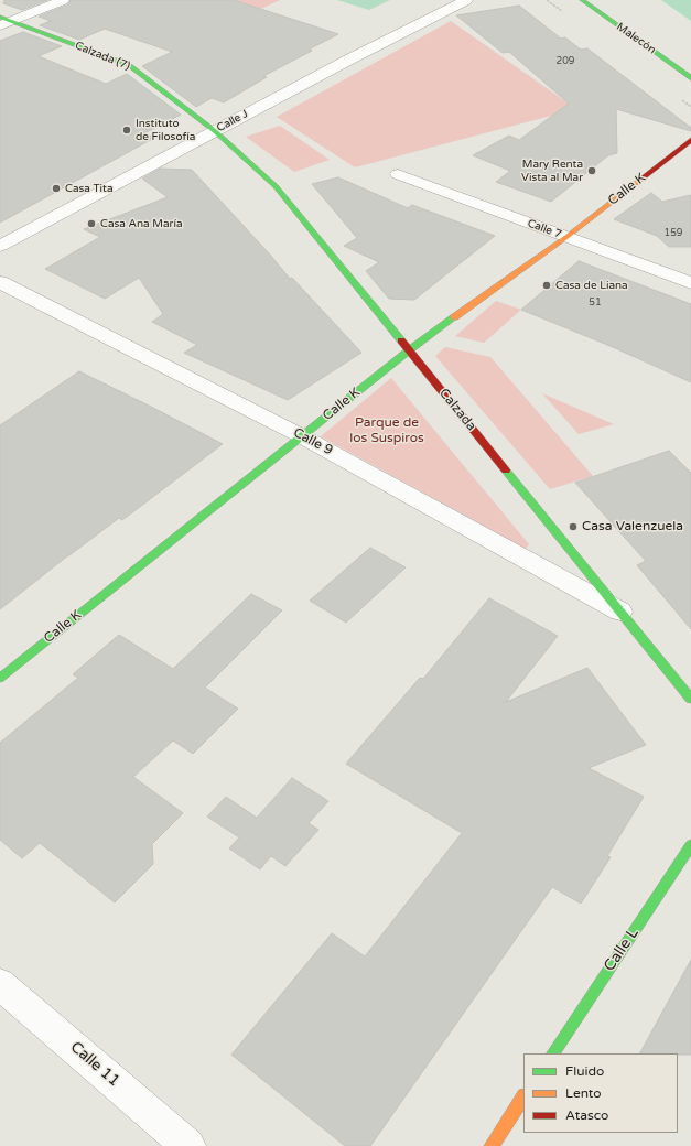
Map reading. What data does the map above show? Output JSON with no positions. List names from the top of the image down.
{
  "streets": {
    "main road": [
      "Malecón",
      "Calzada (7)",
      "Calle K",
      "Calzada",
      "Calle L"
    ],
    "street": [
      "Calle J",
      "Calle 7",
      "Calle 9",
      "Calle 11"
    ]
  },
  "crossings": [
    ["Calzada (7)", "Calle J"],
    ["Calzada (7)", "Calzada"],
    ["Calle J", "Calzada"],
    ["Calle K", "Calle 7"],
    ["Calle K", "Calzada"],
    ["Calle K", "Calle 9"],
    ["Calzada", "Calle 9"]
  ],
  "parks": ["Parque de los Suspiros"],
  "places": [
    "Instituto de Filosofía",
    "Mary Renta Vista al Mar",
    "Casa Tita",
    "Casa Ana María",
    "Casa de Liana",
    "Casa Valenzuela"
  ],
  "house_numbers": ["209", "159", "51"],
  "legend": ["Fluido", "Lento", "Atasco"]
}
